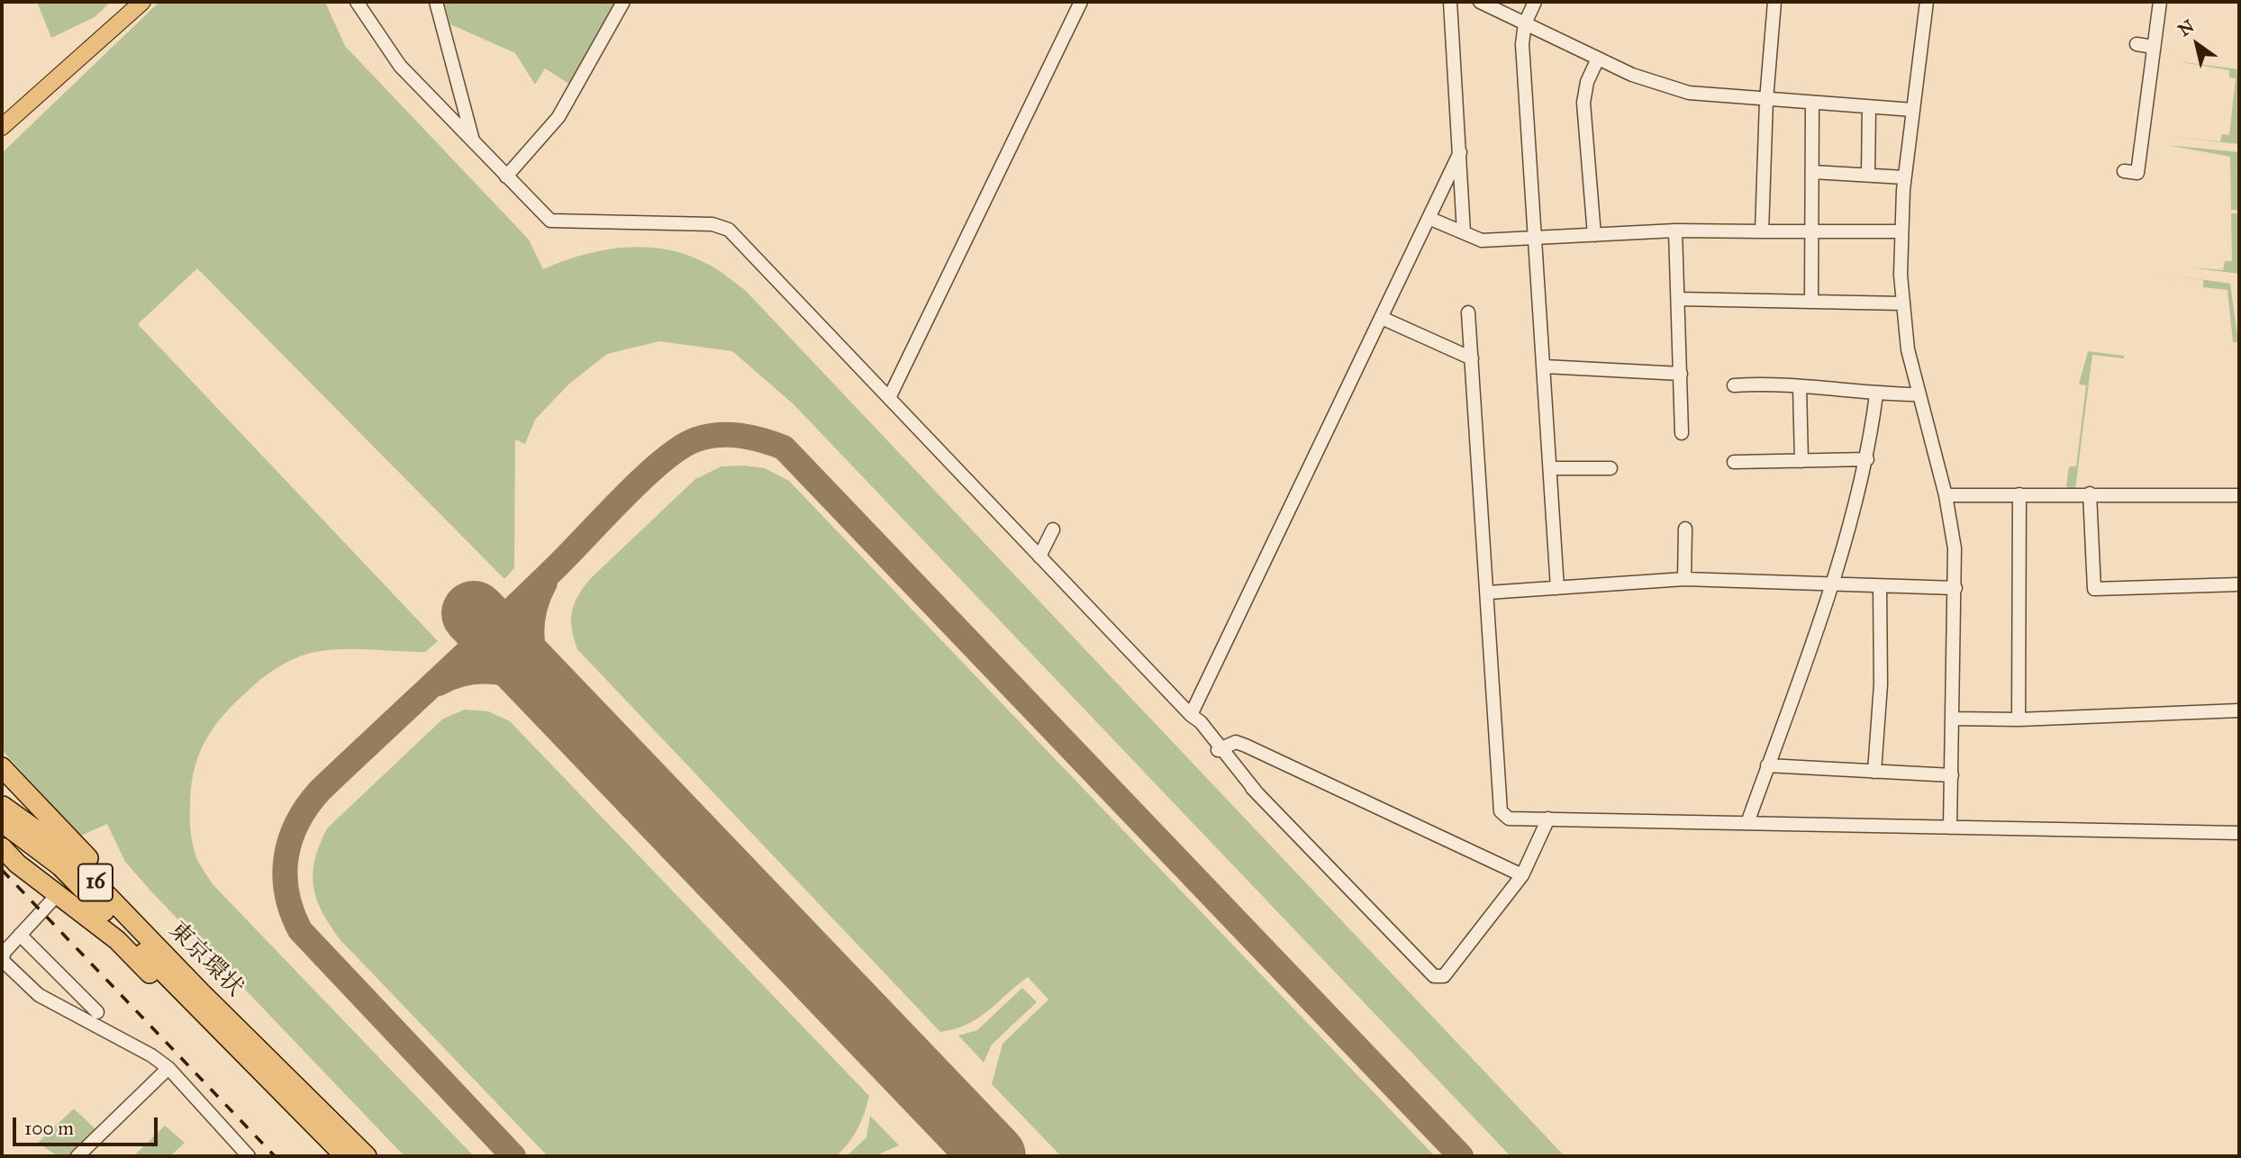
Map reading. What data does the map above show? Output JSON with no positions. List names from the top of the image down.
{
  "streets": {
    "highway": ["16", "東京環状"]
  },
  "scale_bar": "100 m",
  "north": "top left"
}
